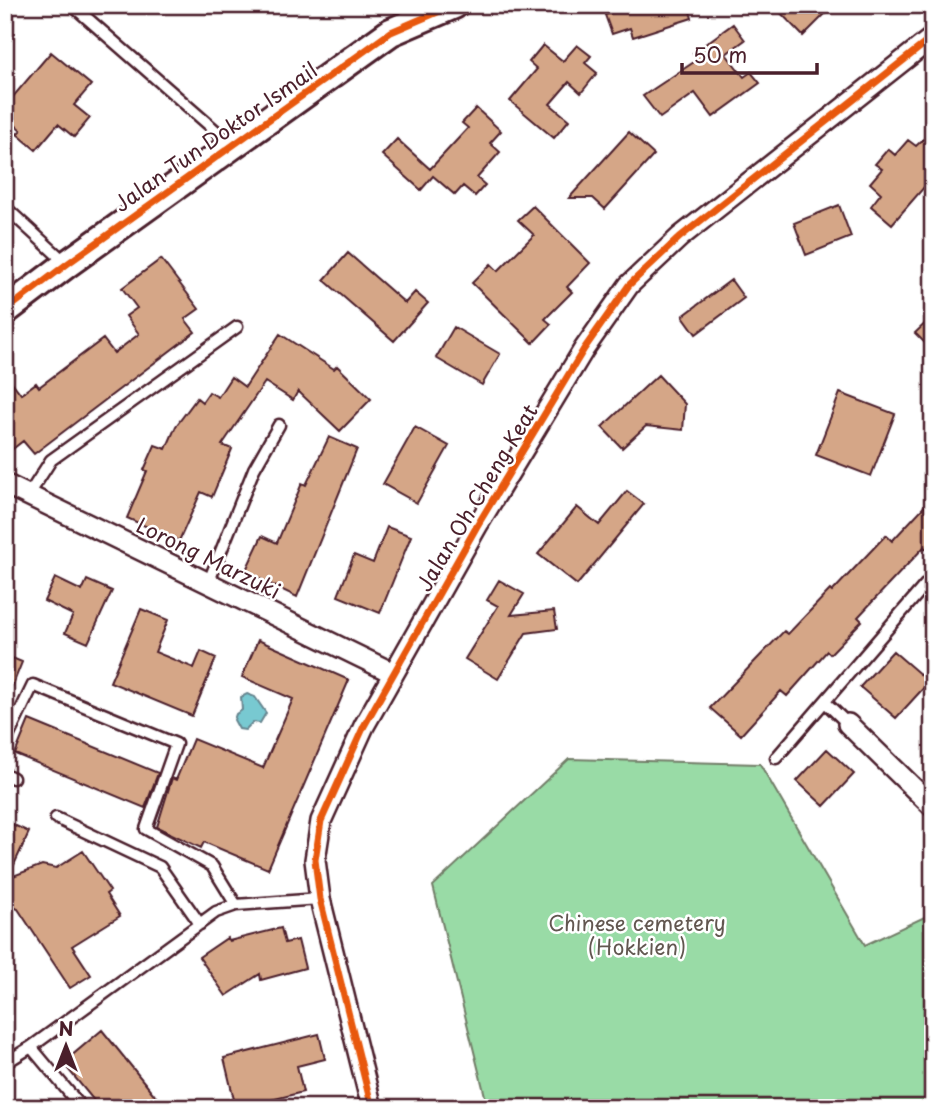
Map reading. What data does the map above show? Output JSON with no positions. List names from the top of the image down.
{
  "streets": {
    "street": ["Jalan Tun Doktor Ismail", "Jalan Oh Cheng Keat", "Lorong Marzuki"]
  },
  "crossings": [
    ["Jalan Oh Cheng Keat", "Lorong Marzuki"]
  ],
  "parks": ["Chinese cemetery (Hokkien)"],
  "scale_bar": "50 m",
  "north": "top"
}
